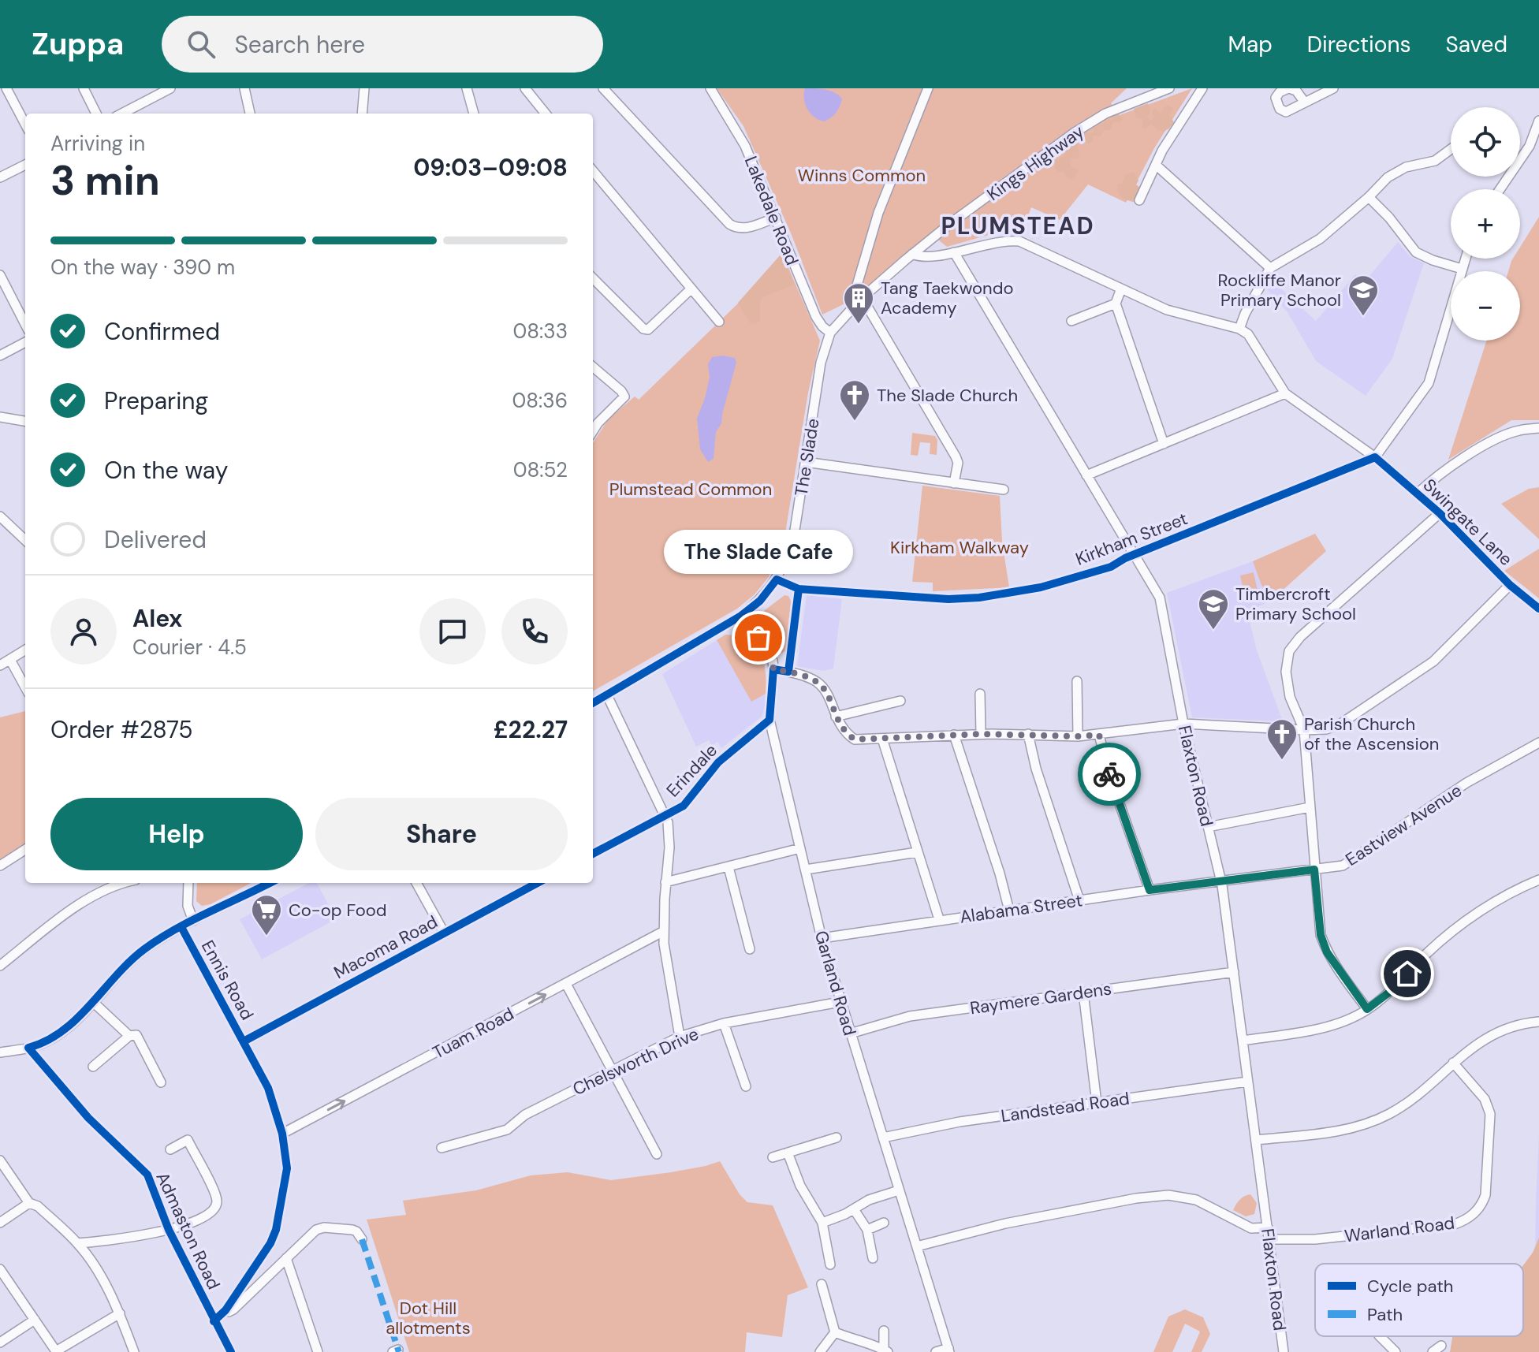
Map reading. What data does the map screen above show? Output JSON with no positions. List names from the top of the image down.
{
  "streets": {
    "street": [
      "Kings Highway",
      "Lakedale Road",
      "The Slade",
      "Swingate Lane",
      "Kirkham Street",
      "Erindale",
      "Flaxton Road",
      "Eastview Avenue",
      "Alabama Street",
      "Macoma Road",
      "Ennis Road",
      "Garland Road",
      "Raymere Gardens",
      "Tuam Road",
      "Chelsworth Drive",
      "Landstead Road",
      "Warland Road",
      "Admaston Road"
    ]
  },
  "crossings": [
    ["Kings Highway", "Lakedale Road"],
    ["Kings Highway", "The Slade"],
    ["Lakedale Road", "The Slade"],
    ["The Slade", "Kirkham Street"],
    ["The Slade", "Garland Road"],
    ["Swingate Lane", "Kirkham Street"],
    ["Kirkham Street", "Flaxton Road"],
    ["Erindale", "Garland Road"],
    ["Erindale", "Tuam Road"],
    ["Erindale", "Chelsworth Drive"],
    ["Flaxton Road", "Eastview Avenue"],
    ["Flaxton Road", "Alabama Street"],
    ["Flaxton Road", "Raymere Gardens"],
    ["Flaxton Road", "Landstead Road"],
    ["Flaxton Road", "Warland Road"],
    ["Eastview Avenue", "Alabama Street"],
    ["Alabama Street", "Garland Road"],
    ["Macoma Road", "Ennis Road"],
    ["Ennis Road", "Tuam Road"],
    ["Ennis Road", "Admaston Road"],
    ["Garland Road", "Raymere Gardens"],
    ["Garland Road", "Chelsworth Drive"],
    ["Garland Road", "Landstead Road"]
  ],
  "one_way": ["Tuam Road"],
  "districts": ["PLUMSTEAD"],
  "parks": [
    "Winns Common",
    "Plumstead Common",
    "Kirkham Walkway",
    "Dot Hill allotments"
  ],
  "places": {
    "school or university": ["Rockliffe Manor Primary School", "Timbercroft Primary School"],
    "building": ["Tang Taekwondo Academy"],
    "church": ["The Slade Church", "Parish Church of the Ascension"],
    "other": ["The Slade Cafe"],
    "supermarket": ["Co-op Food"]
  },
  "legend": ["Cycle path", "Path"],
  "page": {
    "header": "Zuppa",
    "search": "Search here",
    "nav": ["Map", "Directions", "Saved"],
    "map_buttons": ["+", "−"],
    "heading": ["3 min", "Arriving in", "09:03–09:08"],
    "panel": [
      "Alex",
      "Courier · 4.5",
      "Order #2875",
      "£22.27"
    ],
    "bar": "On the way · 390 m",
    "list": [
      ["Confirmed", "08:33"],
      ["Preparing", "08:36"],
      ["On the way", "08:52"],
      "Delivered"
    ],
    "bubble": "The Slade Cafe",
    "buttons": ["Help", "Share"]
  }
}
